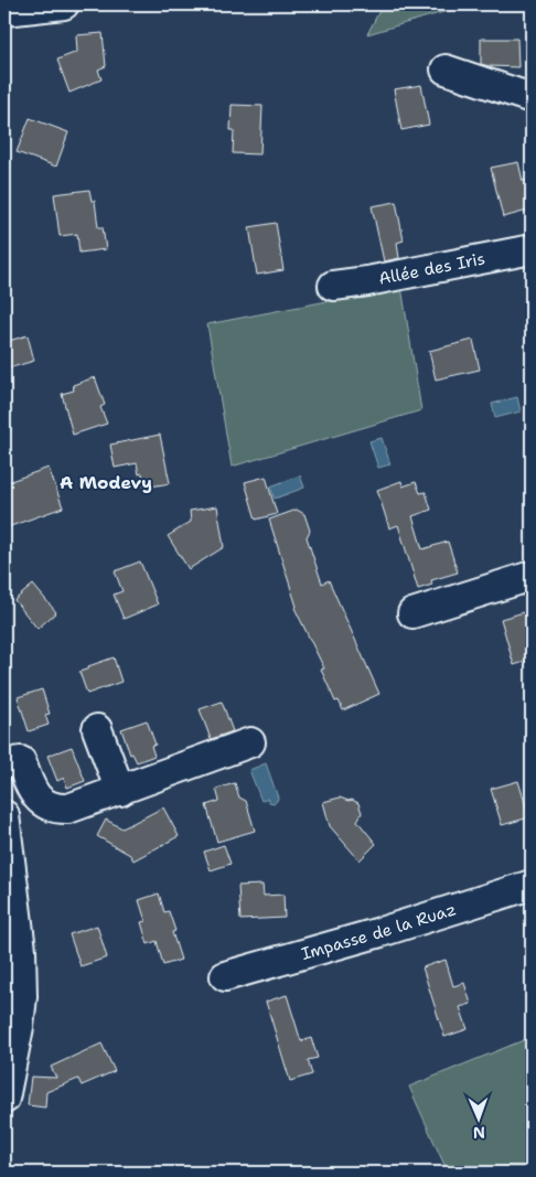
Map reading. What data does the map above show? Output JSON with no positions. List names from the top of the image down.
{
  "streets": {
    "street": ["Allée des Iris", "Impasse de la Ruaz"]
  },
  "districts": ["A Modevy"],
  "north": "bottom"
}
